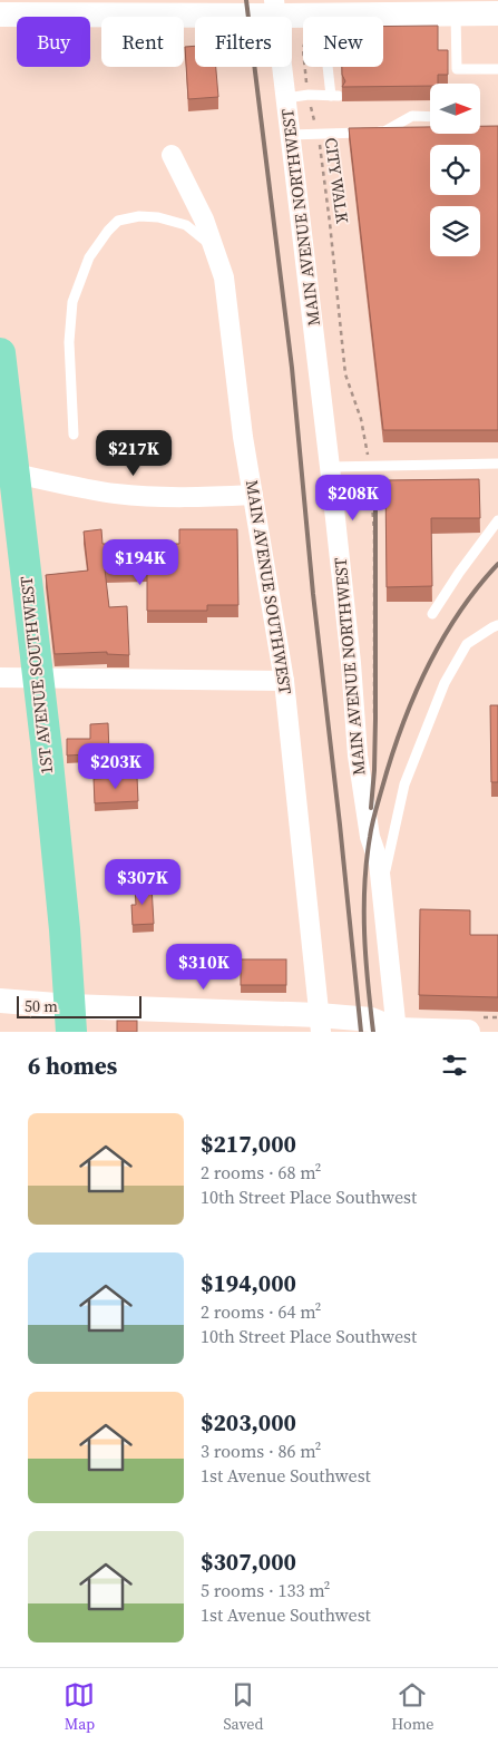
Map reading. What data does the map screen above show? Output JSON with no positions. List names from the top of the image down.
{
  "streets": {
    "main road": ["1ST AVENUE SOUTHWEST"],
    "street": ["MAIN AVENUE NORTHWEST", "MAIN AVENUE SOUTHWEST"],
    "path": ["CITY WALK"]
  },
  "scale_bar": "50 m",
  "north": "right",
  "page": {
    "chip": [
      "Buy",
      "Rent",
      "Filters",
      "New"
    ],
    "price": [
      "$217K",
      "$208K",
      "$194K",
      "$203K",
      "$307K",
      "$310K"
    ],
    "scale": "50 m",
    "heading": "6 homes",
    "list": [
      {
        "name": "$217,000",
        "note": "2 rooms · 68 m² · 10th Street Place Southwest"
      },
      {
        "name": "$194,000",
        "note": "2 rooms · 64 m² · 10th Street Place Southwest"
      },
      {
        "name": "$203,000",
        "note": "3 rooms · 86 m² · 1st Avenue Southwest"
      },
      {
        "name": "$307,000",
        "note": "5 rooms · 133 m² · 1st Avenue Southwest"
      }
    ],
    "tabs": ["Map", "Saved", "Home"]
  }
}
